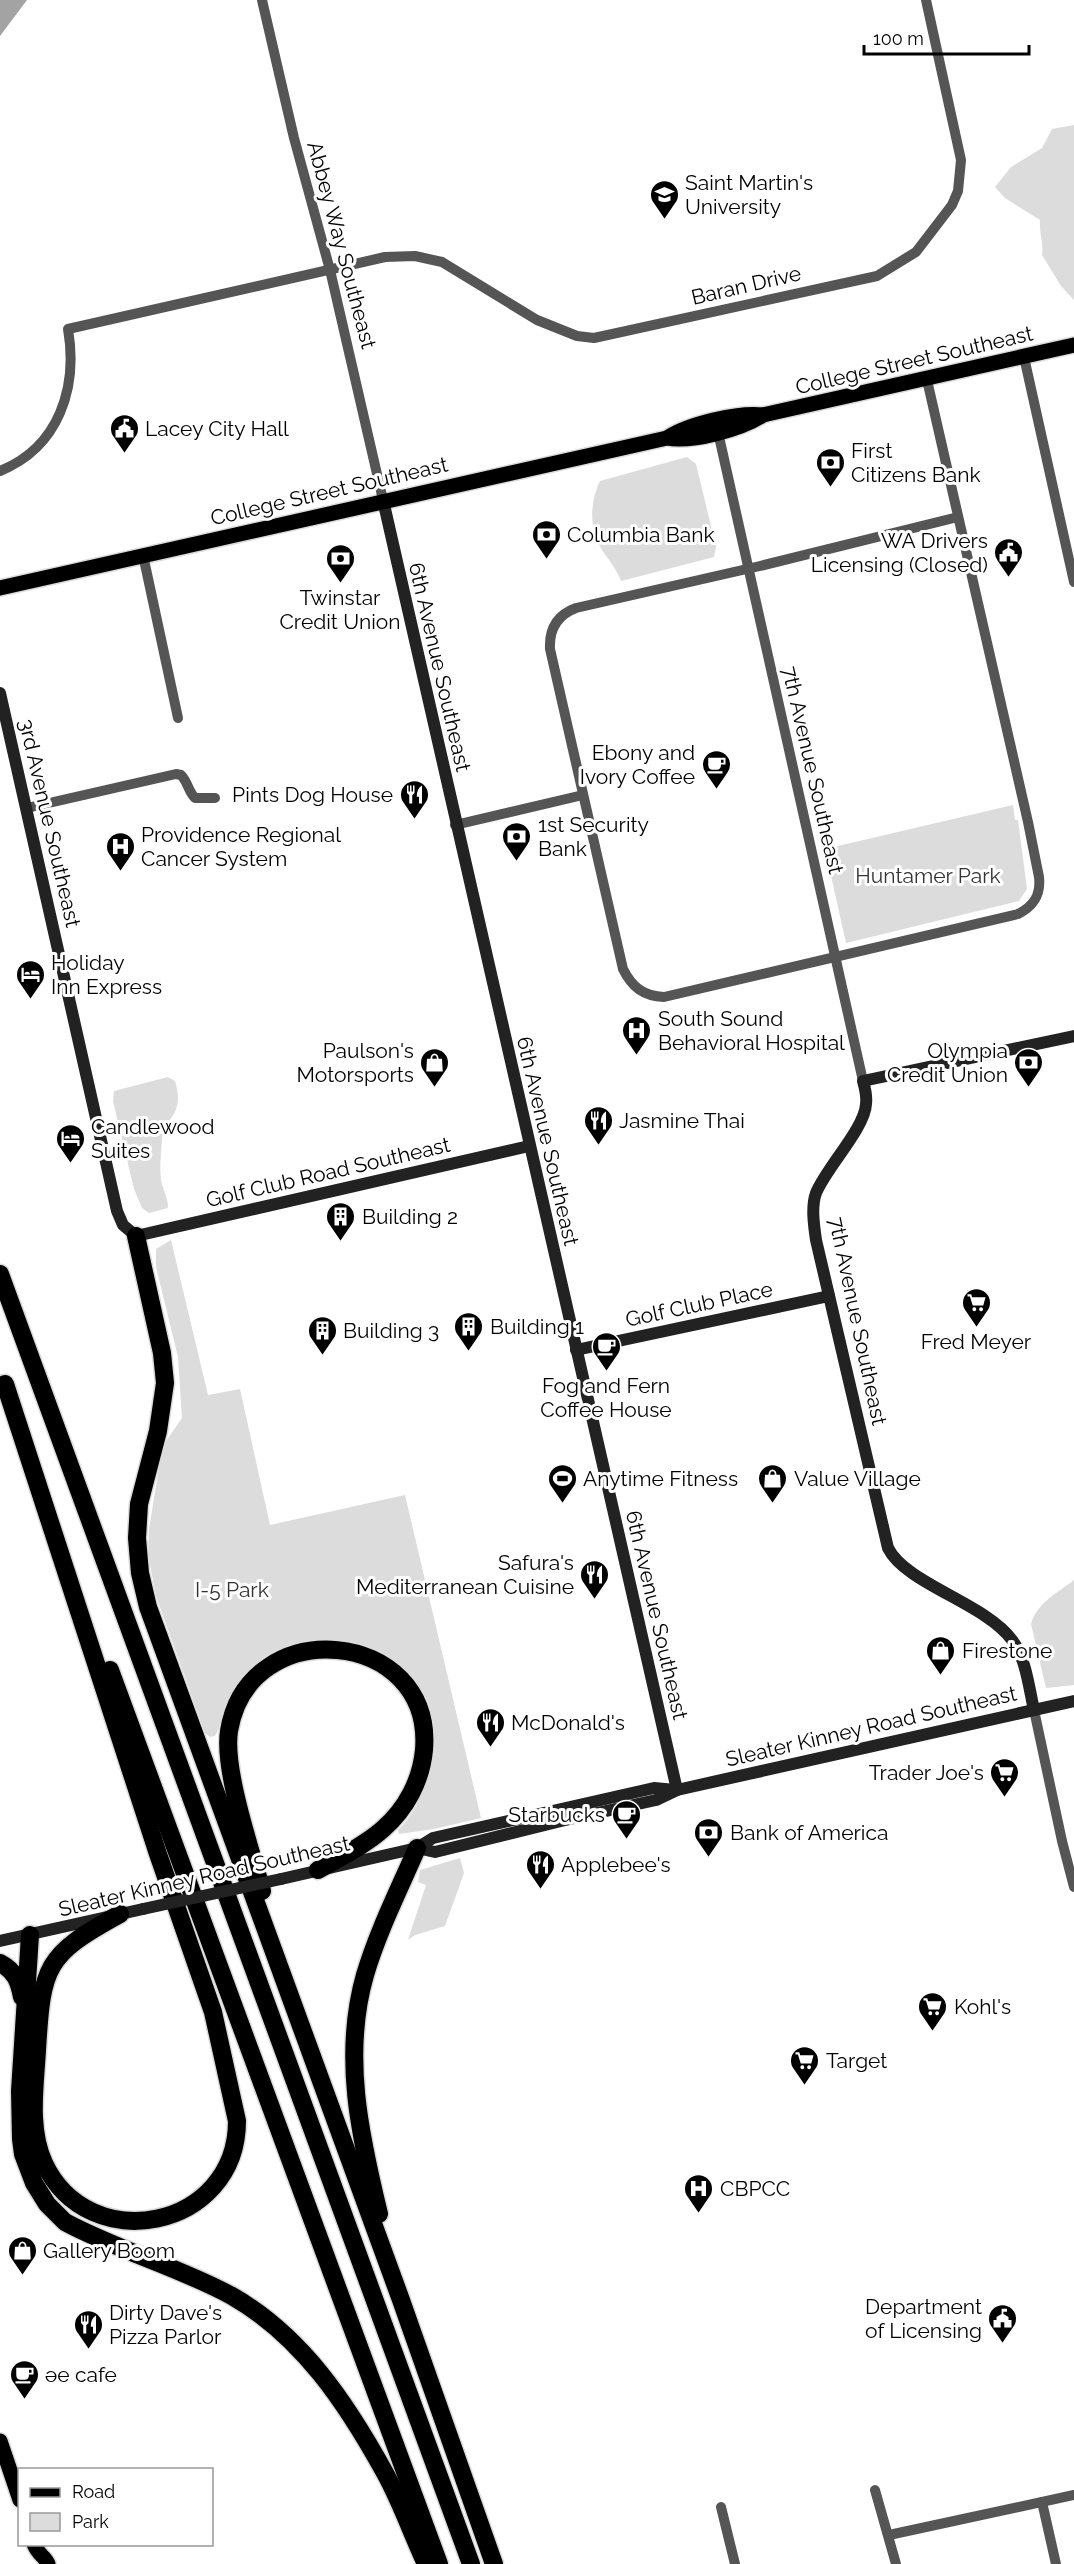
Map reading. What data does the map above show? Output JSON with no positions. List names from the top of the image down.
{
  "streets": {
    "main road": ["College Street Southeast"],
    "street": [
      "Abbey Way Southeast",
      "Baran Drive",
      "6th Avenue Southeast",
      "7th Avenue Southeast",
      "3rd Avenue Southeast",
      "Golf Club Road Southeast",
      "Golf Club Place",
      "Sleater Kinney Road Southeast"
    ]
  },
  "crossings": [
    ["Abbey Way Southeast", "Baran Drive"],
    ["Abbey Way Southeast", "College Street Southeast"],
    ["Abbey Way Southeast", "6th Avenue Southeast"],
    ["College Street Southeast", "6th Avenue Southeast"],
    ["College Street Southeast", "7th Avenue Southeast"],
    ["6th Avenue Southeast", "Golf Club Road Southeast"],
    ["6th Avenue Southeast", "Golf Club Place"],
    ["6th Avenue Southeast", "Sleater Kinney Road Southeast"],
    ["7th Avenue Southeast", "Golf Club Place"],
    ["7th Avenue Southeast", "Sleater Kinney Road Southeast"],
    ["3rd Avenue Southeast", "Golf Club Road Southeast"]
  ],
  "parks": ["Huntamer Park", "I-5 Park"],
  "places": {
    "school or university": ["Saint Martin's University"],
    "public building": ["Lacey City Hall", "WA Drivers Licensing (Closed)", "Department of Licensing"],
    "bank": [
      "First Citizens Bank",
      "Columbia Bank",
      "Twinstar Credit Union",
      "1st Security Bank",
      "Olympia Credit Union",
      "Bank of America"
    ],
    "cafe": [
      "Ebony and Ivory Coffee",
      "Fog and Fern Coffee House",
      "Starbucks",
      "əe cafe"
    ],
    "restaurant": [
      "Pints Dog House",
      "Jasmine Thai",
      "Safura's Mediterranean Cuisine",
      "McDonald's",
      "Applebee's",
      "Dirty Dave's Pizza Parlor"
    ],
    "hospital": ["Providence Regional Cancer System", "South Sound Behavioral Hospital", "CBPCC"],
    "hotel": ["Holiday Inn Express", "Candlewood Suites"],
    "shop": [
      "Paulson's Motorsports",
      "Value Village",
      "Firestone",
      "Gallery Boom"
    ],
    "building": ["Building 2", "Building 1", "Building 3"],
    "supermarket": [
      "Fred Meyer",
      "Trader Joe's",
      "Kohl's",
      "Target"
    ],
    "sports": ["Anytime Fitness"]
  },
  "legend": ["Road", "Park"],
  "scale_bar": "100 m"
}
